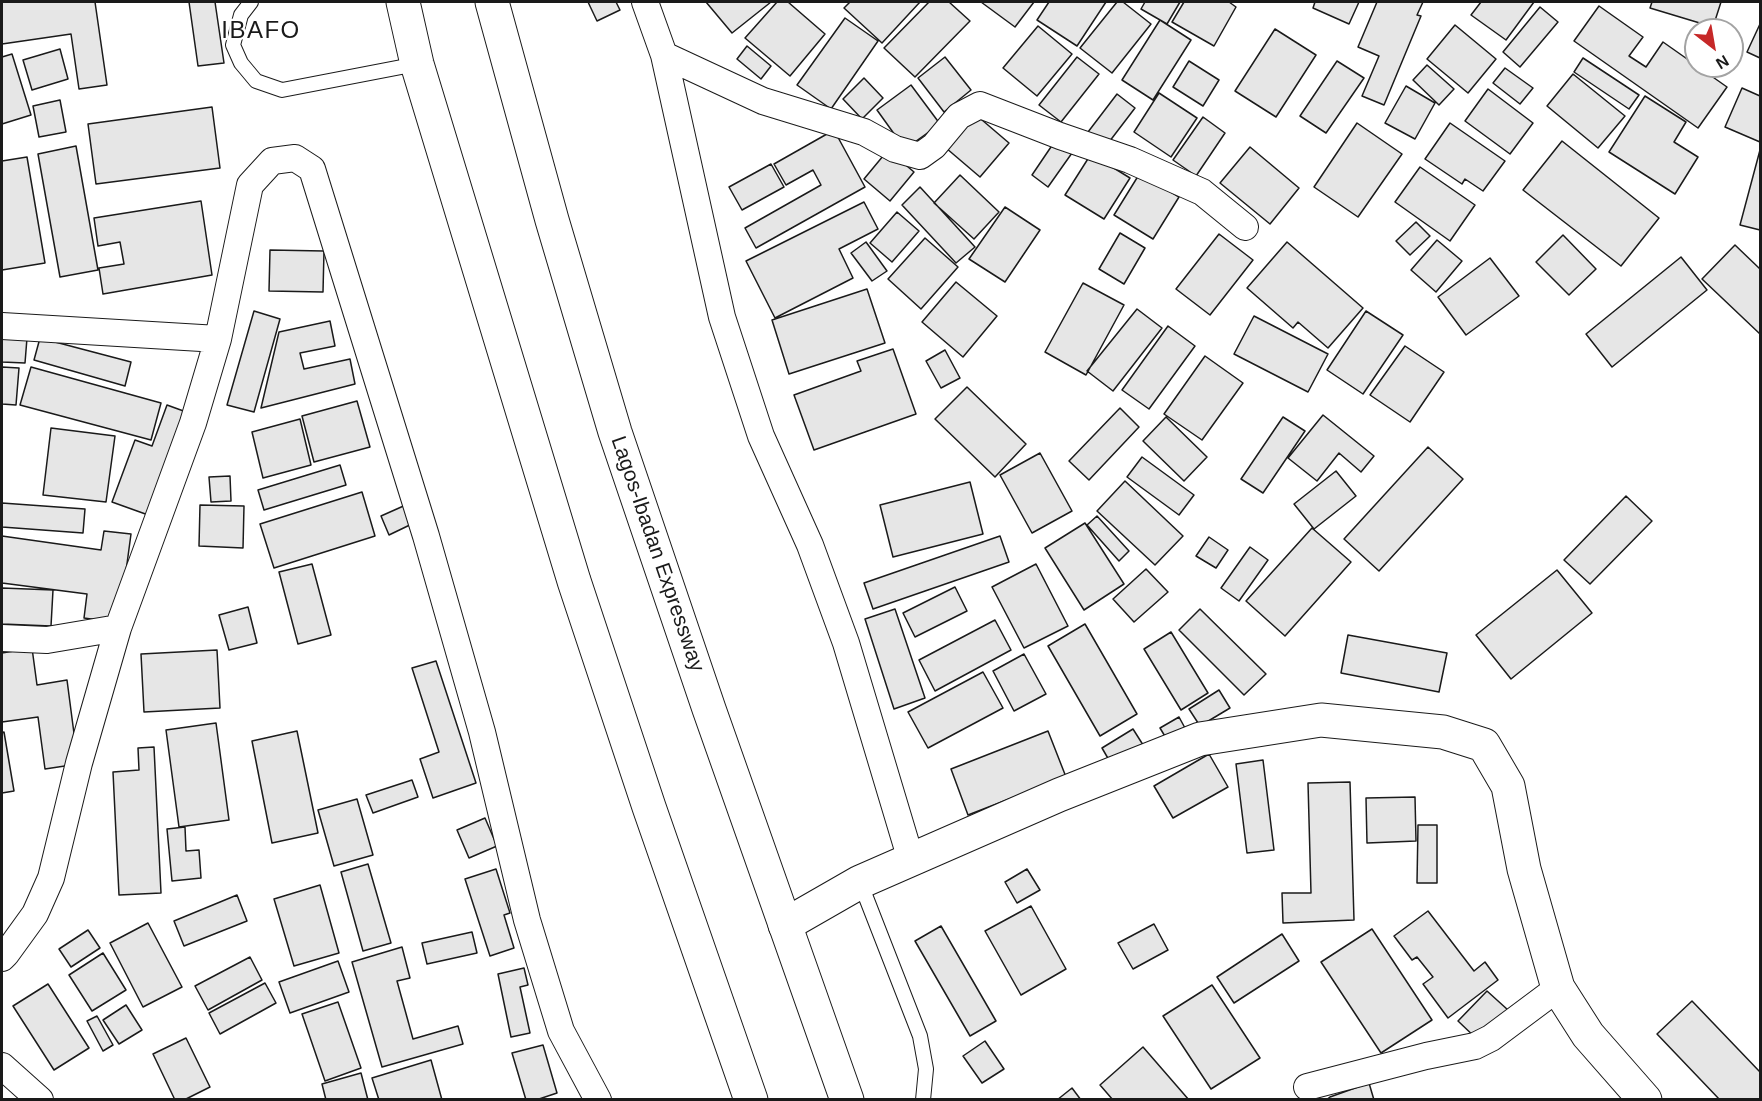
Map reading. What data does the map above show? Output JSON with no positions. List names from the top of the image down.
{
  "streets": {
    "main road": ["Lagos-Ibadan Expressway"]
  },
  "districts": ["IBAFO"],
  "north": "bottom right"
}
